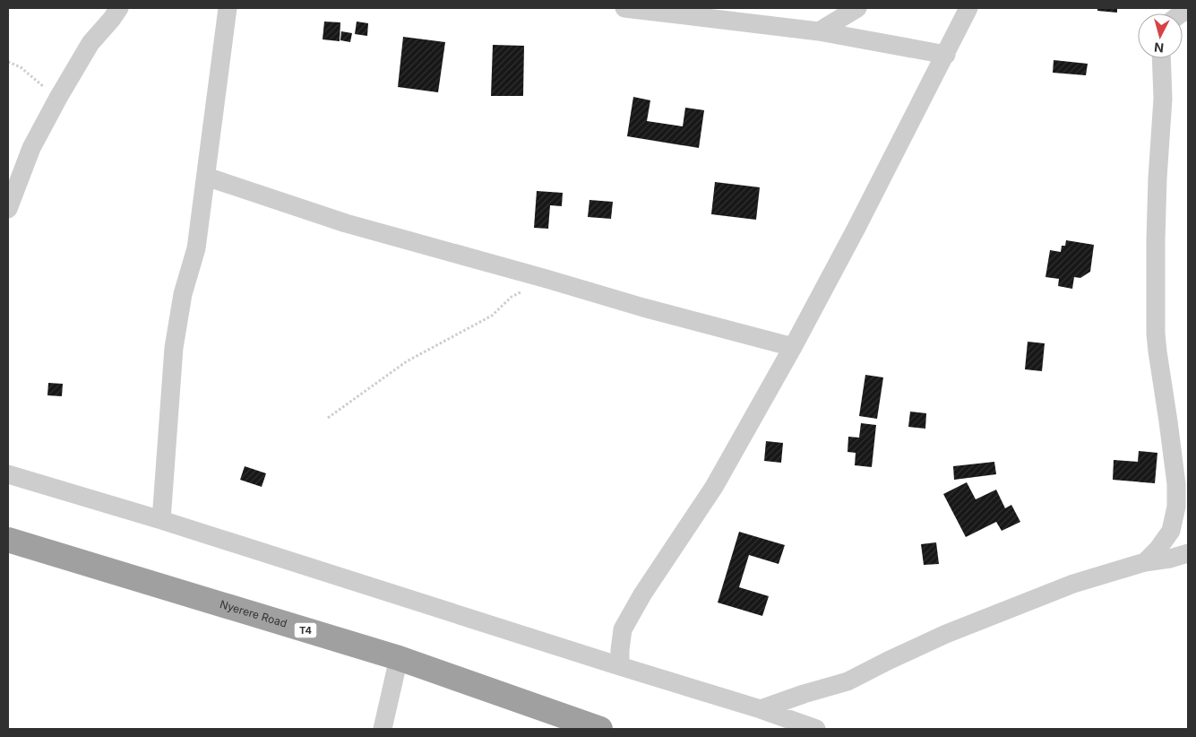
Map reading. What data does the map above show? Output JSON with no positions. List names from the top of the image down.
{
  "streets": {
    "highway": ["Nyerere Road", "T4"]
  },
  "north": "bottom"
}
